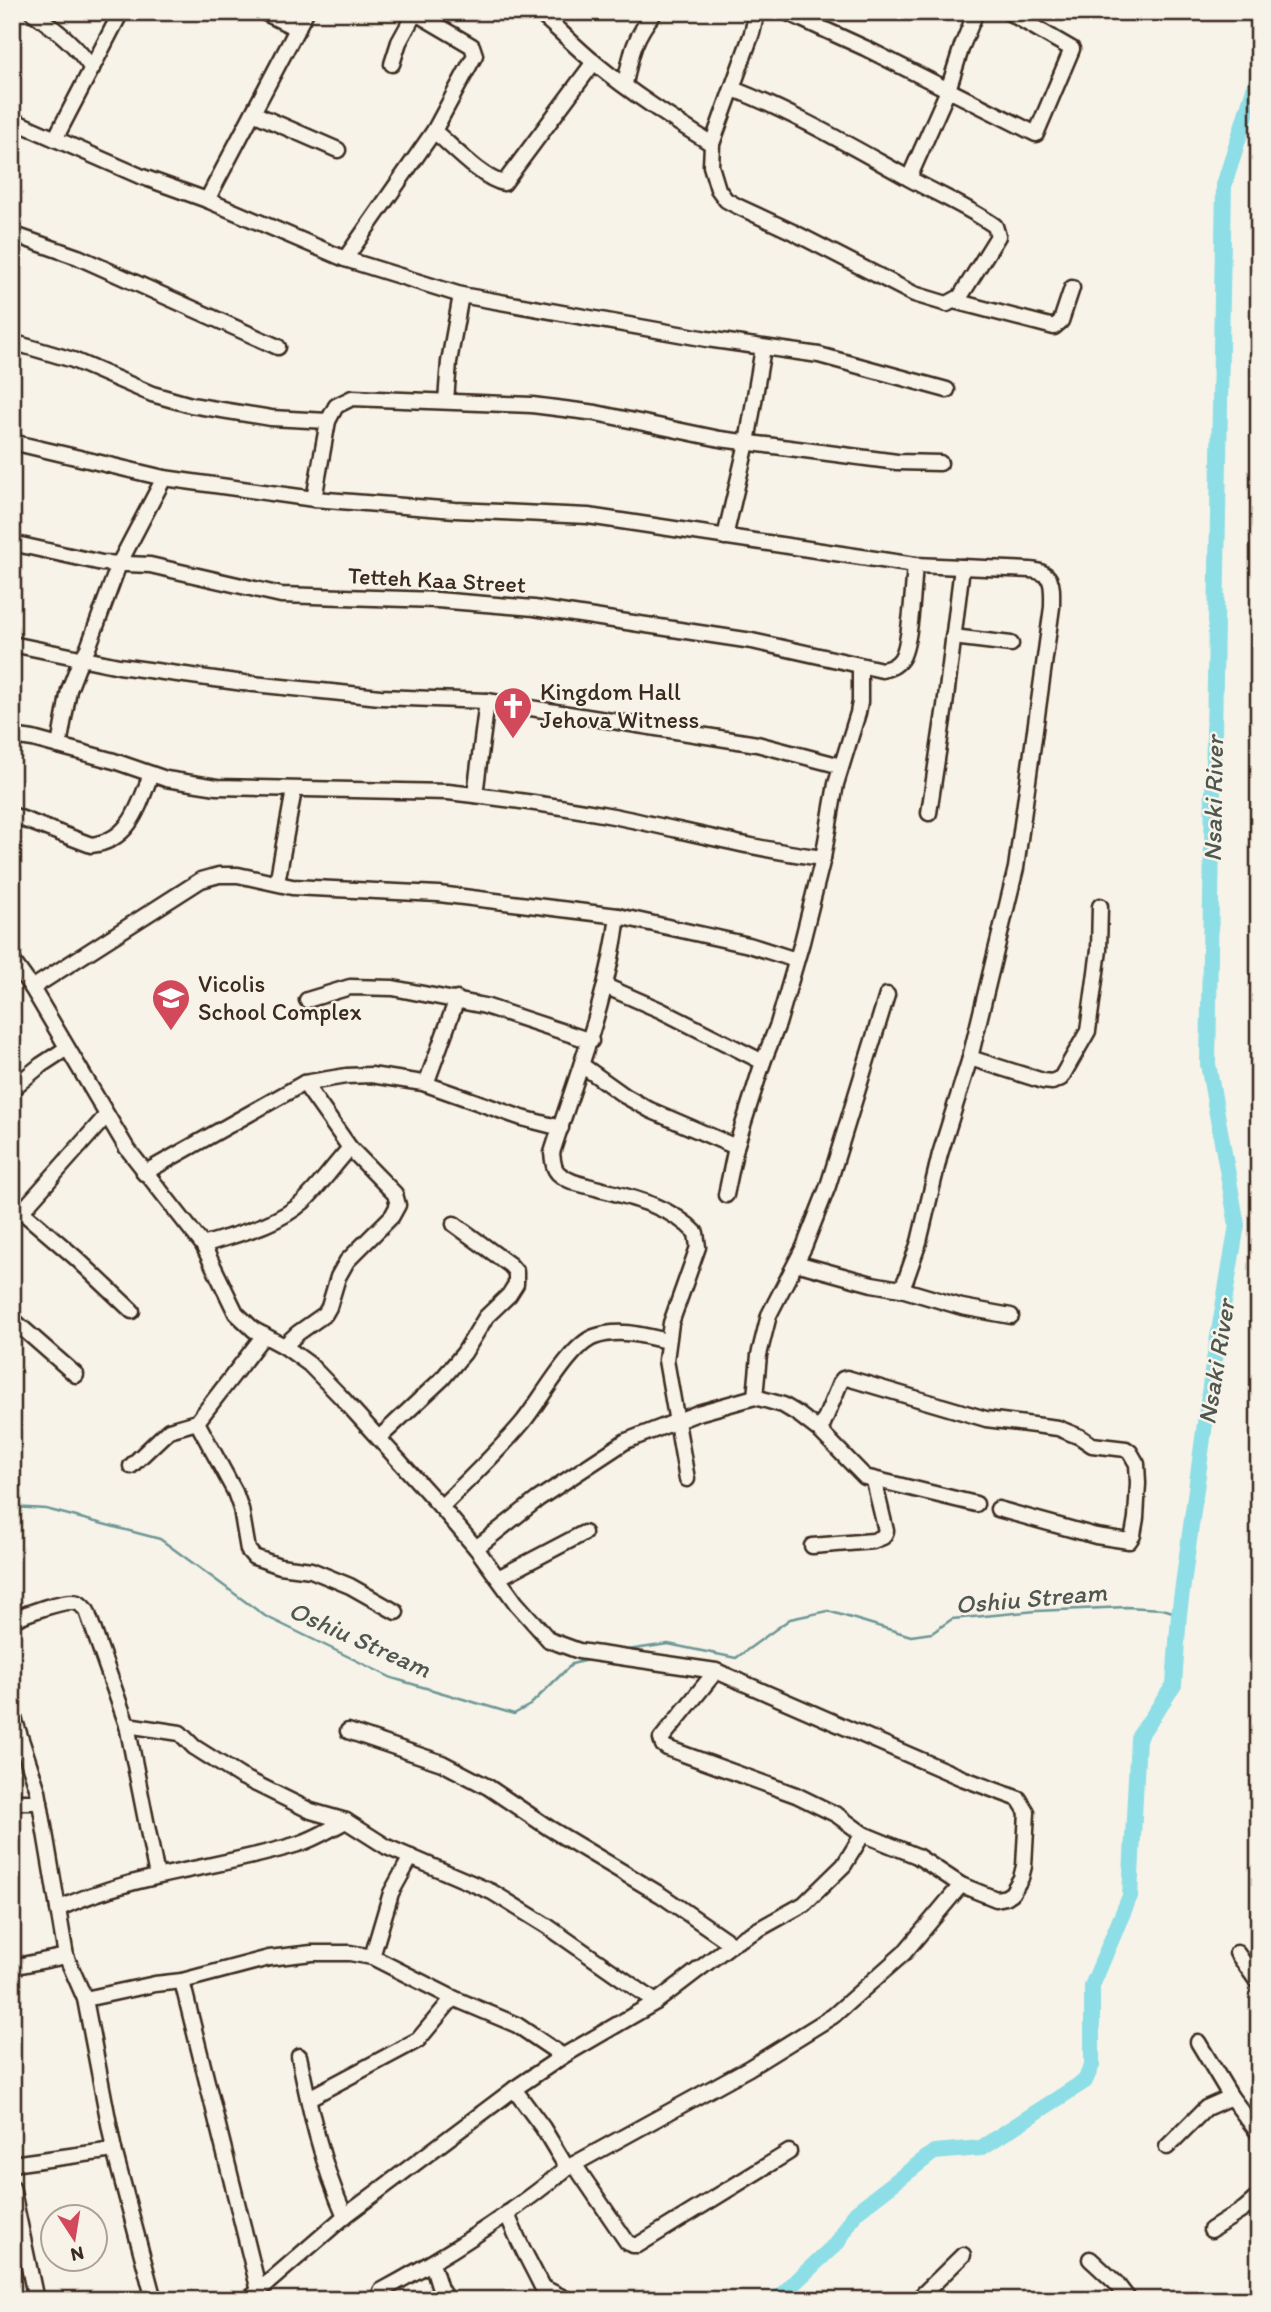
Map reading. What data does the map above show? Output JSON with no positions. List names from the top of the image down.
{
  "streets": {
    "street": ["Tetteh Kaa Street"]
  },
  "water": ["Nsaki River", "Oshiu Stream"],
  "places": {
    "church": ["Kingdom Hall Jehova Witness"],
    "school or university": ["Vicolis School Complex"]
  },
  "north": "bottom"
}
